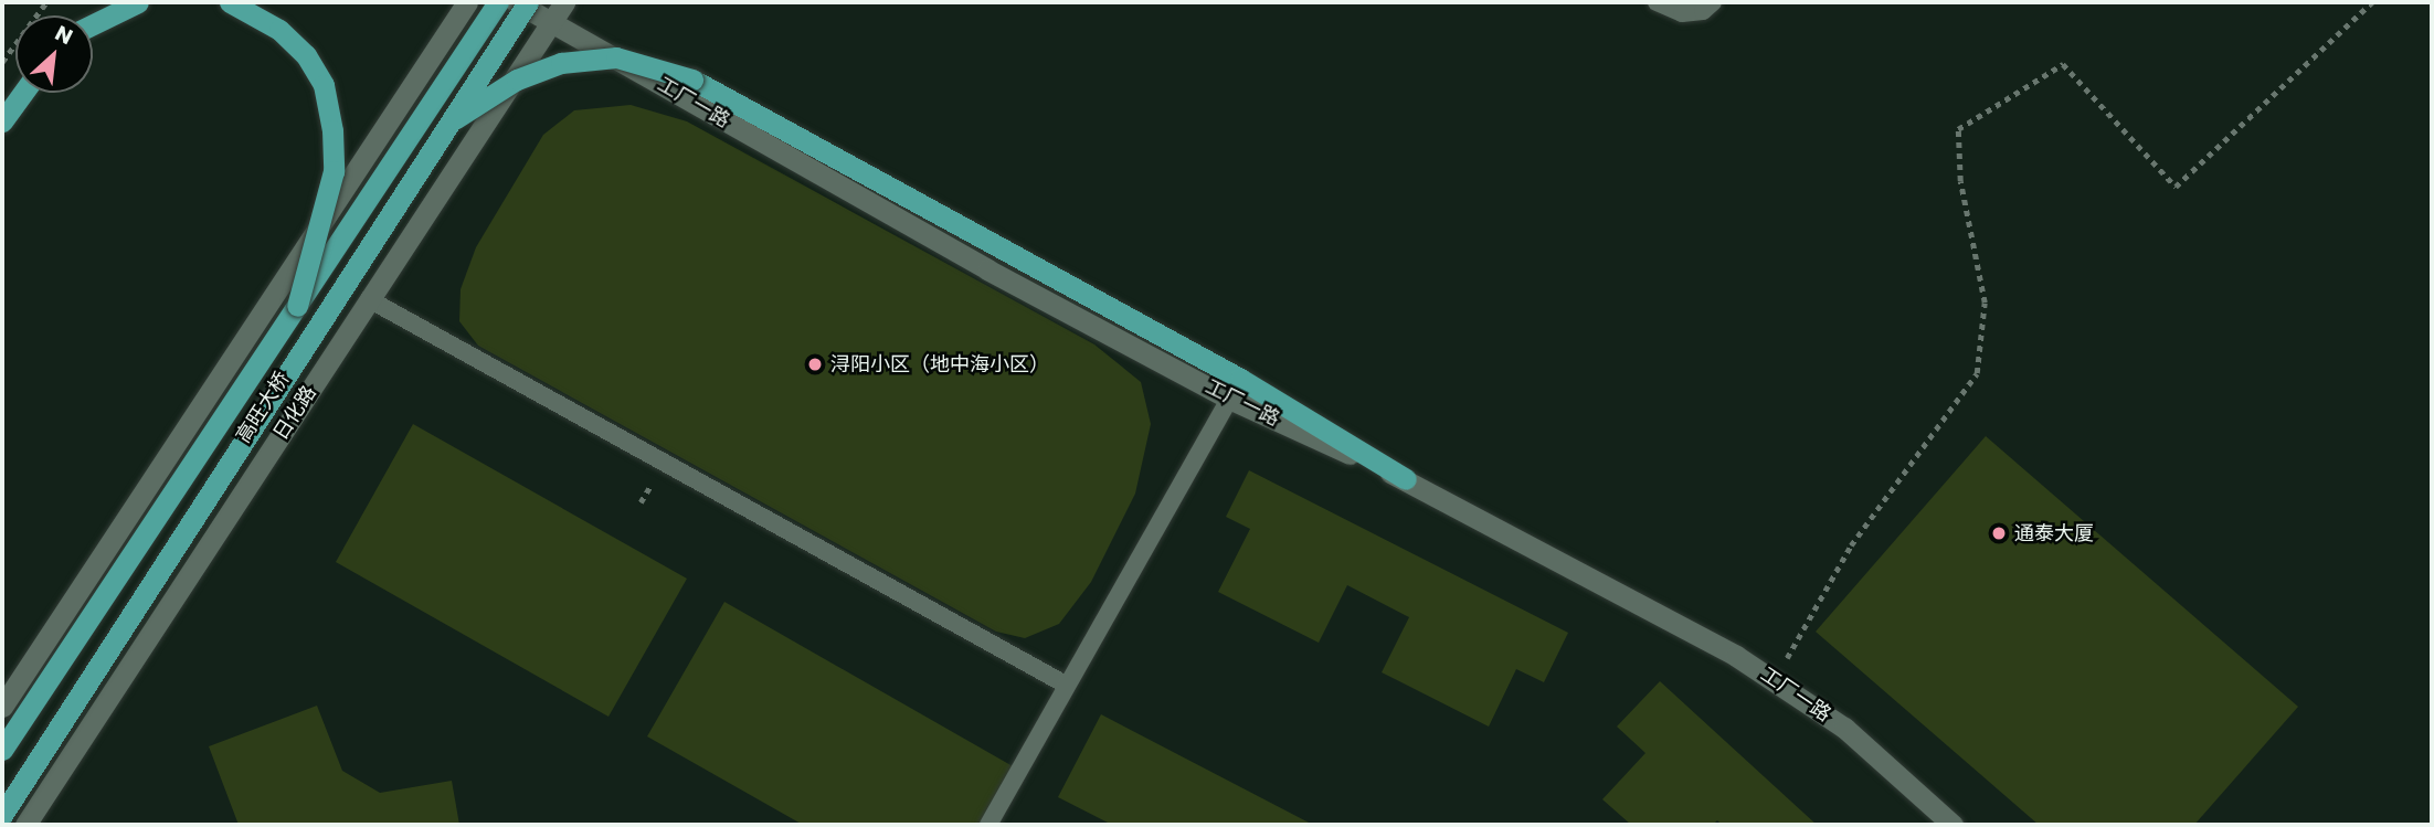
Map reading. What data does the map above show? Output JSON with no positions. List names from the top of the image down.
{
  "streets": {
    "main road": ["高旺大桥"],
    "street": ["工厂一路", "日化路"]
  },
  "crossings": [
    ["工厂一路", "日化路"]
  ],
  "places": ["浔阳小区（地中海小区）", "通泰大厦"],
  "north": "top right"
}
